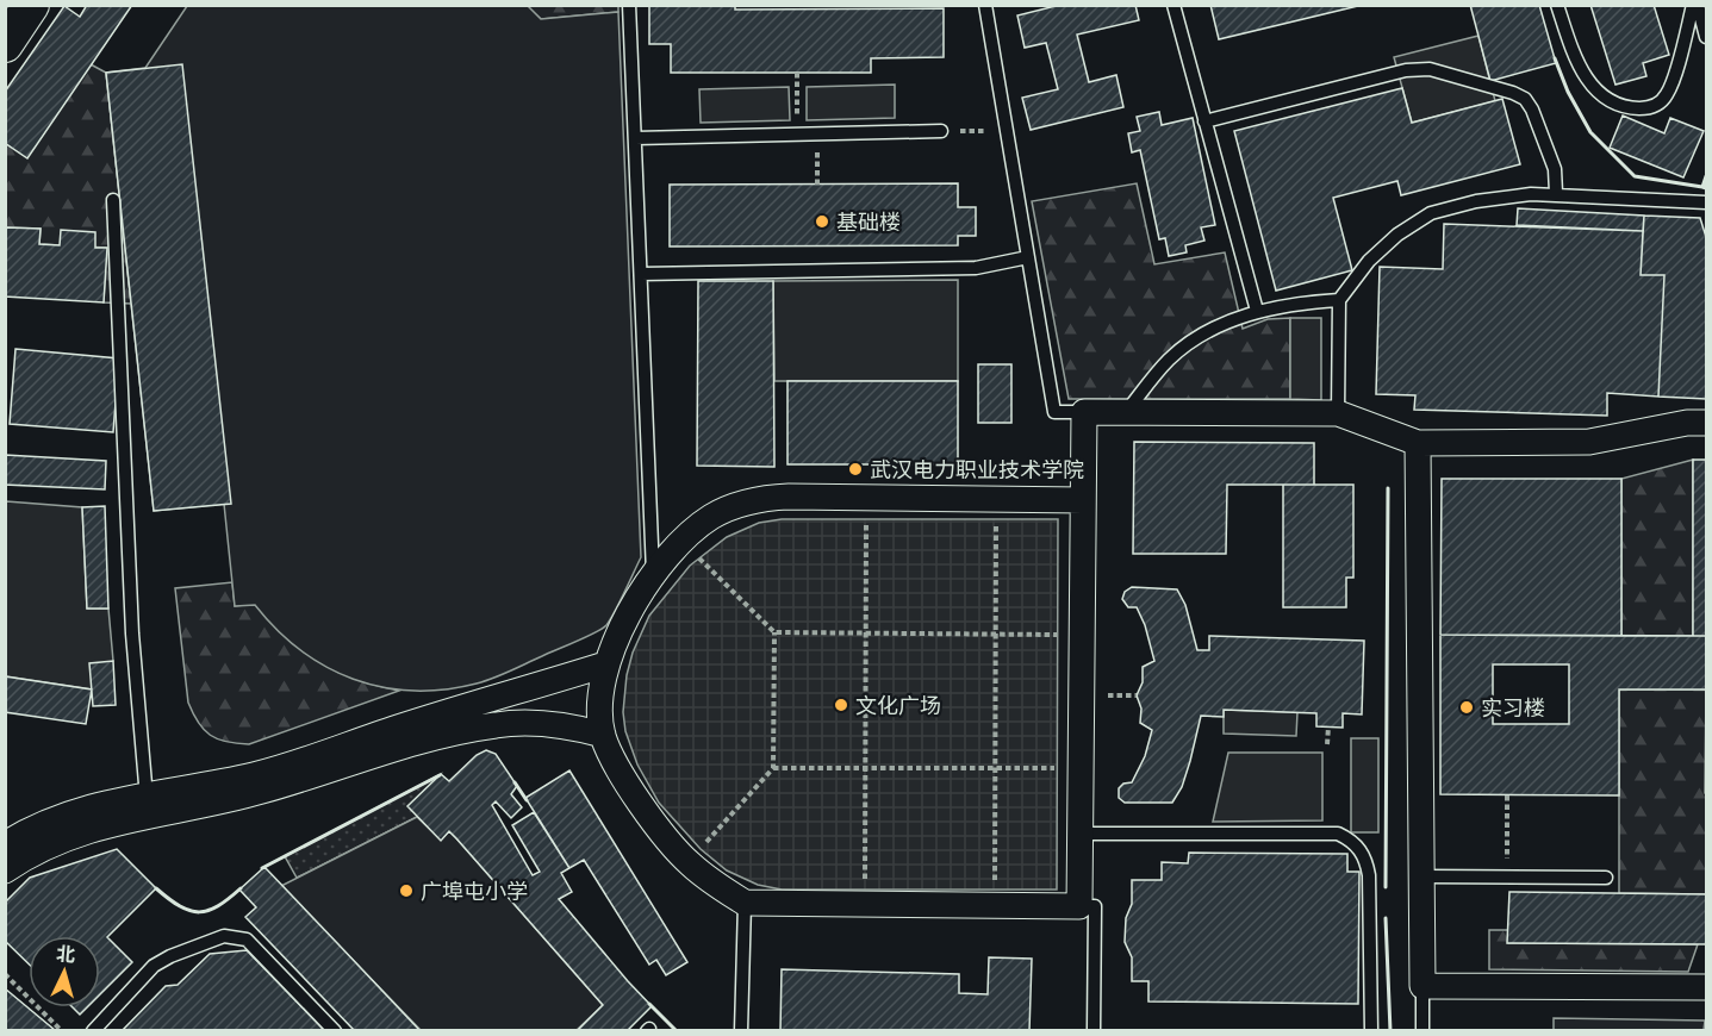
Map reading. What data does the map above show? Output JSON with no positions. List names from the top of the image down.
{
  "places": [
    "基础楼",
    "武汉电力职业技术学院",
    "文化广场",
    "实习楼",
    "广埠屯小学"
  ],
  "north": "top"
}
